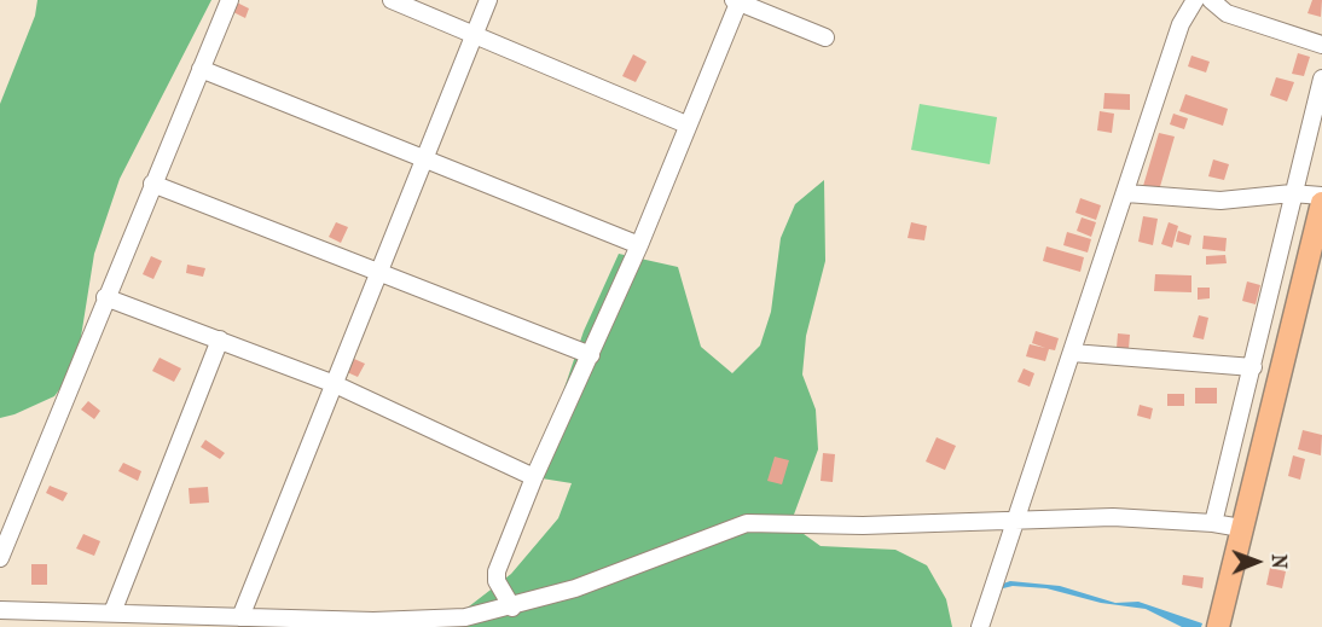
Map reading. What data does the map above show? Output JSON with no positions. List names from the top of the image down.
{
  "north": "right"
}
